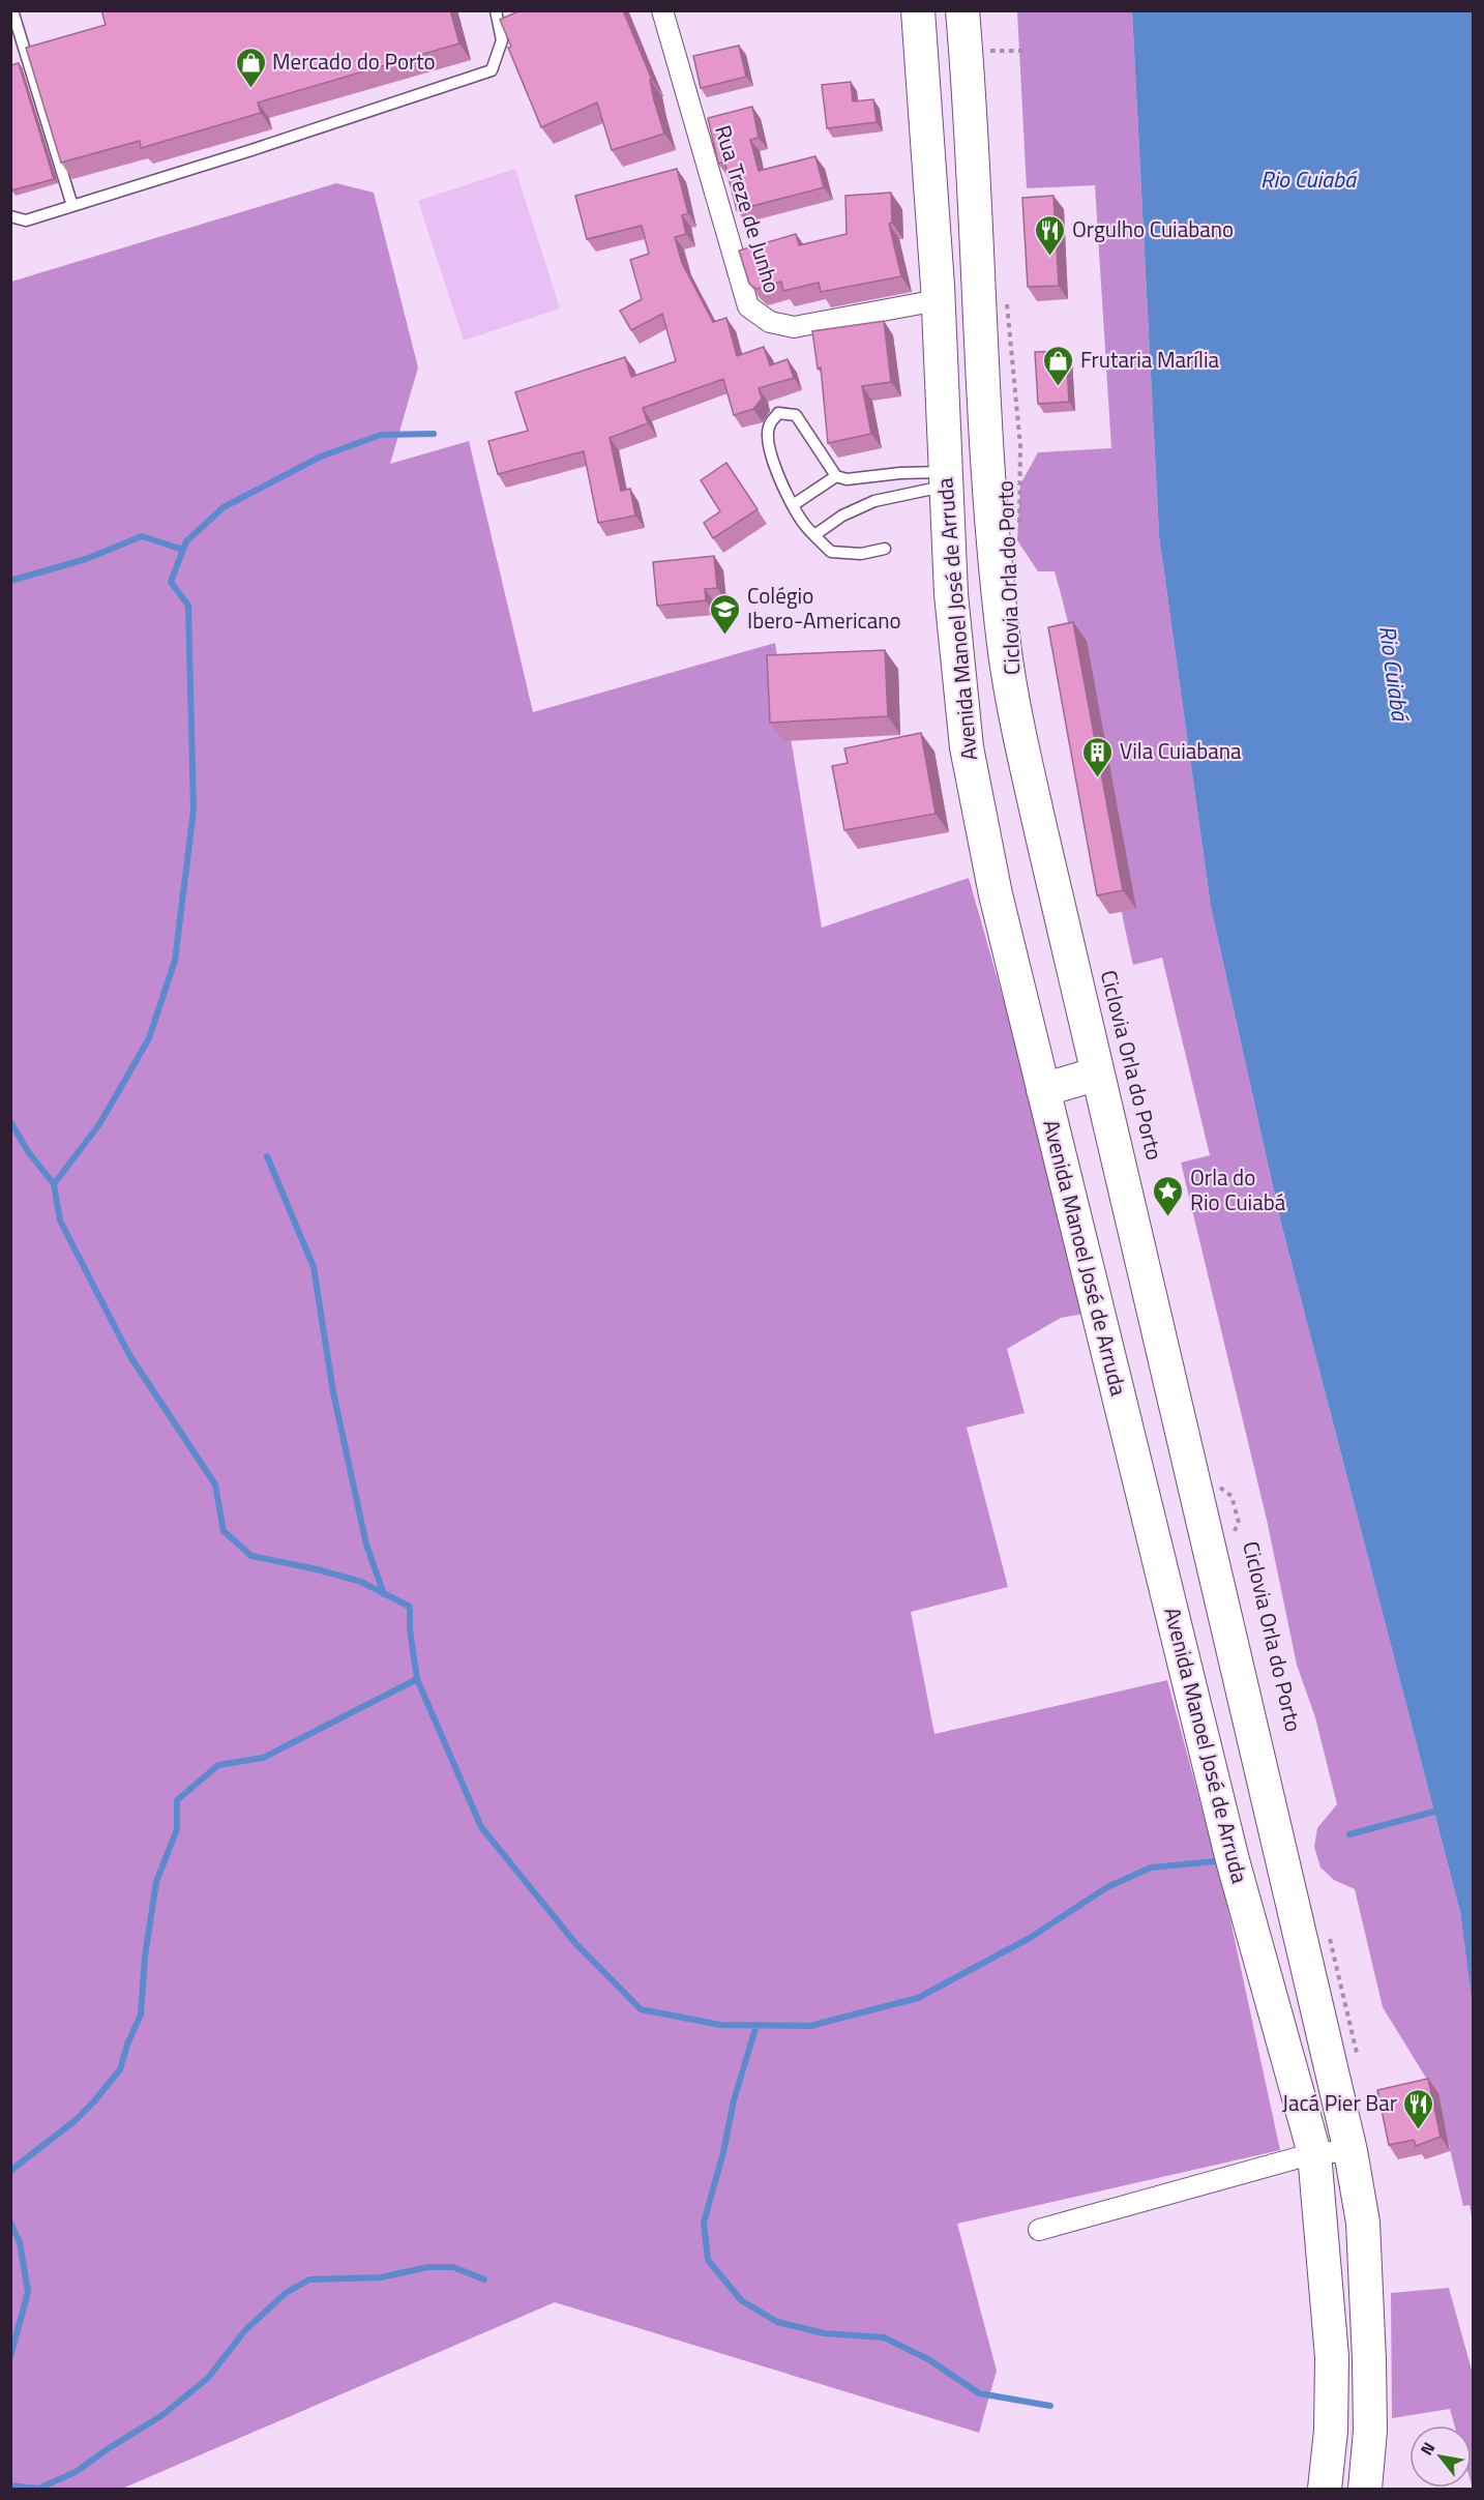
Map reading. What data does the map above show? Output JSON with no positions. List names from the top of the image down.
{
  "streets": {
    "main road": ["Avenida Manoel José de Arruda"],
    "street": ["Rua Treze de Junho"],
    "path": ["Ciclovia Orla do Porto"]
  },
  "crossings": [
    ["Rua Treze de Junho", "Avenida Manoel José de Arruda"]
  ],
  "water": ["Rio Cuiabá"],
  "places": {
    "shop": ["Mercado do Porto", "Frutaria Marília"],
    "restaurant": ["Orgulho Cuiabano", "Jacá Pier Bar"],
    "school or university": ["Colégio Ibero-Americano"],
    "building": ["Vila Cuiabana"],
    "place": ["Orla do Rio Cuiabá"]
  },
  "north": "top left"
}
